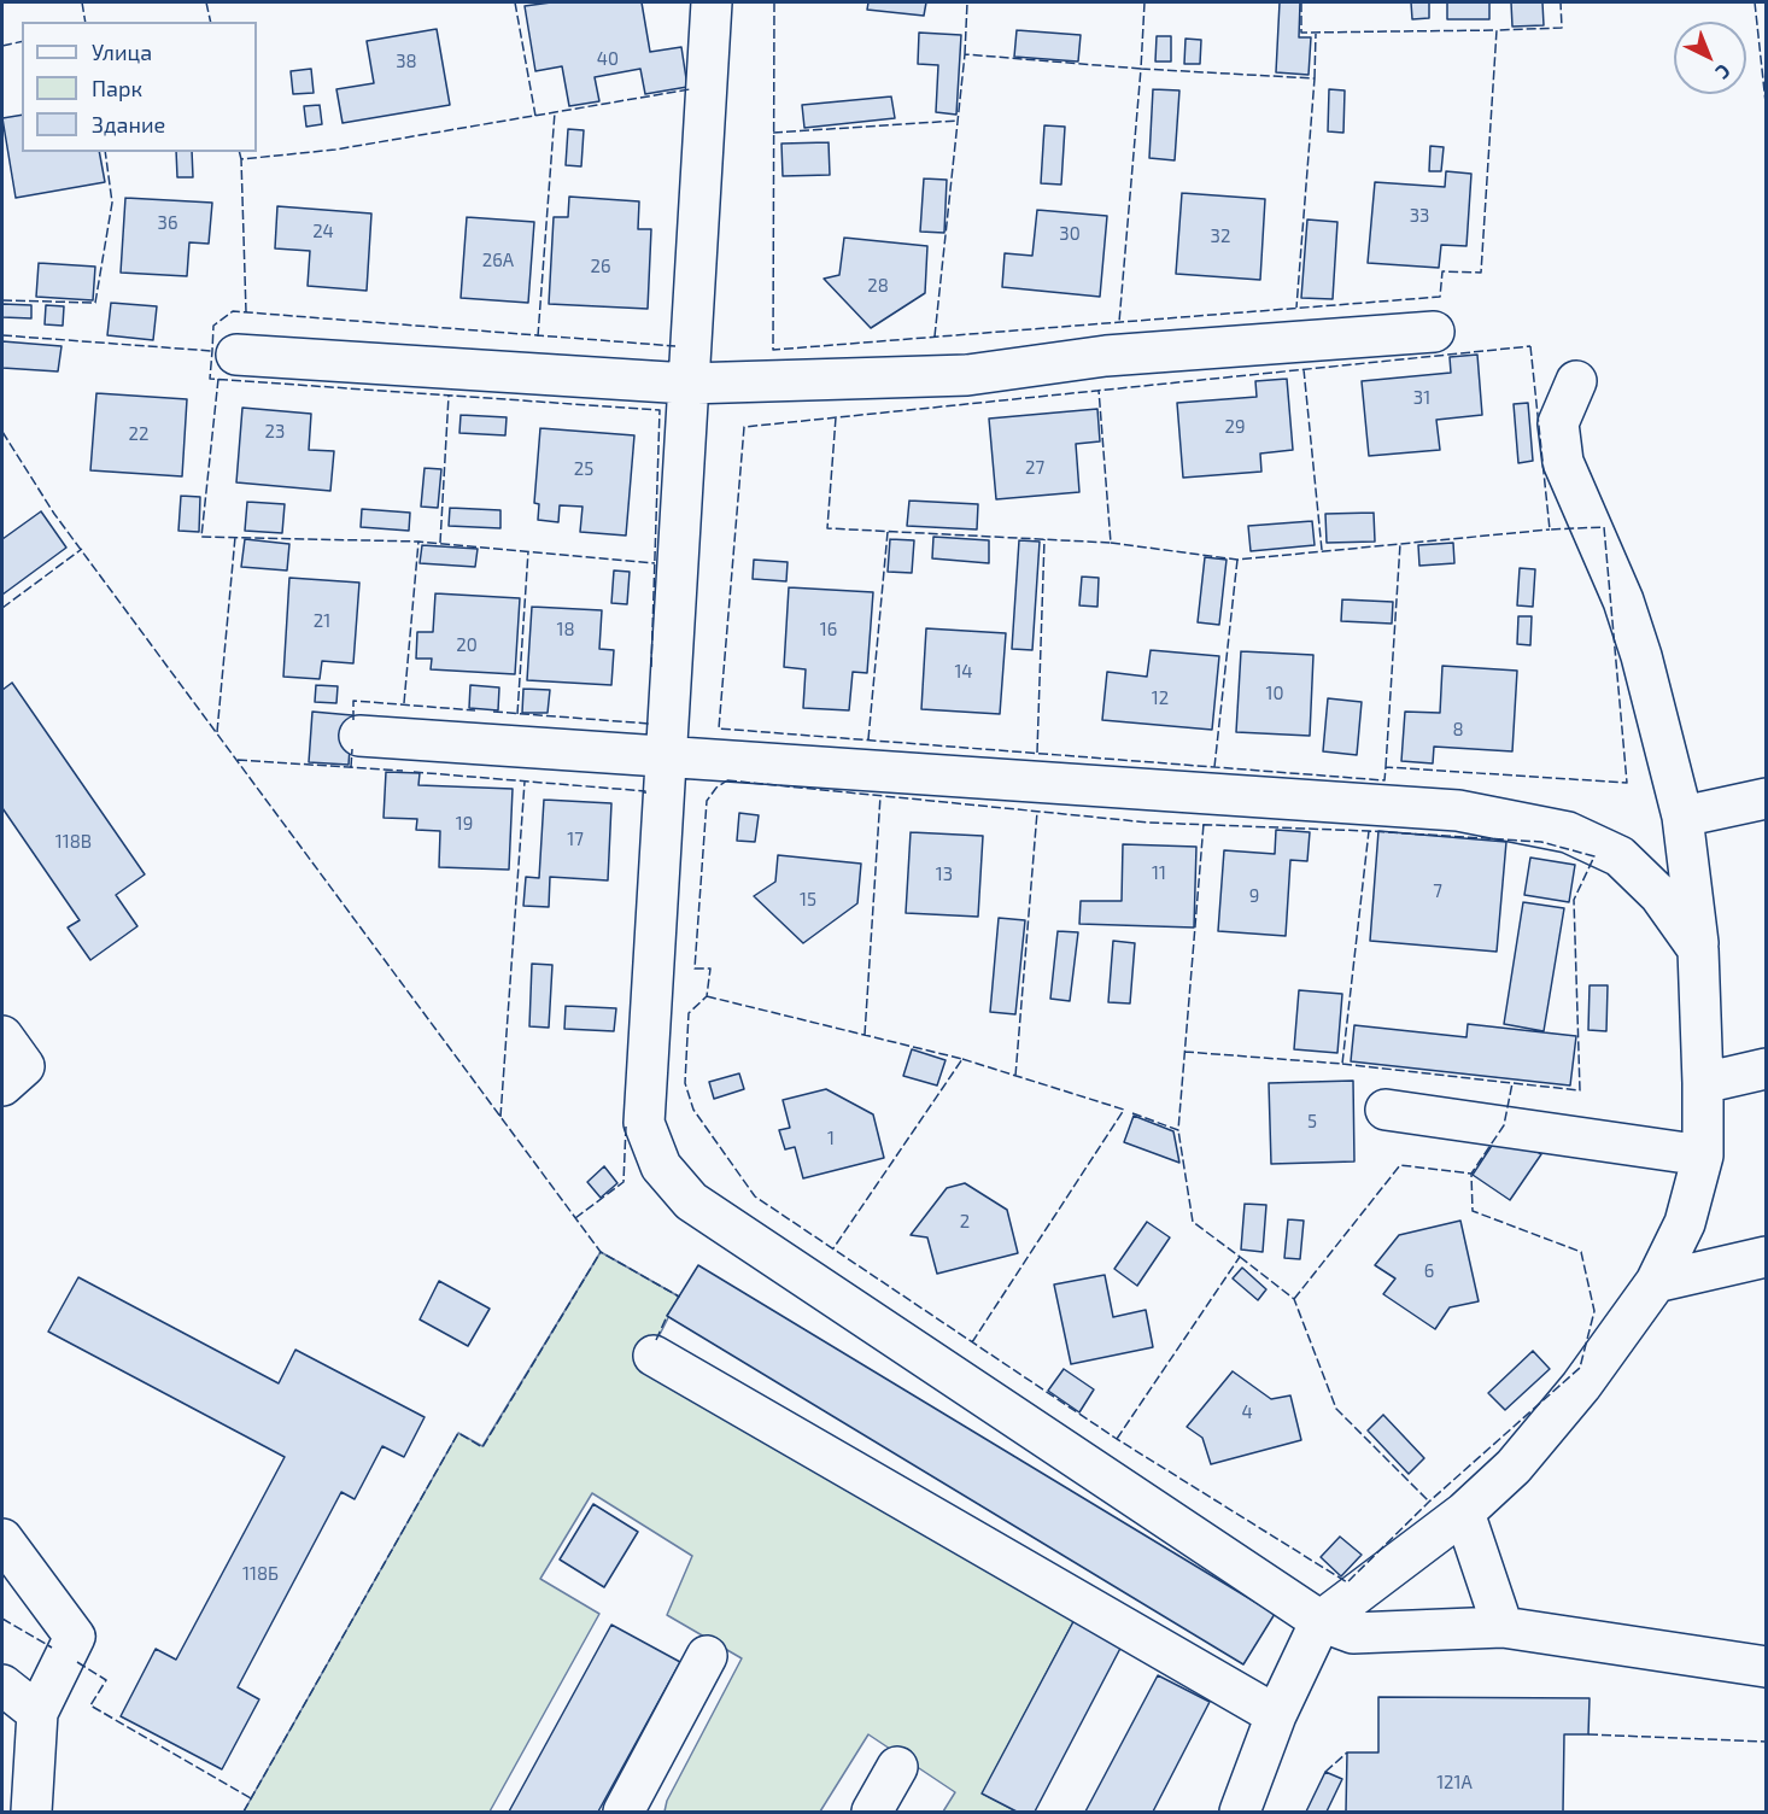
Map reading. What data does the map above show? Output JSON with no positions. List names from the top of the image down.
{
  "house_numbers": [
    "40",
    "38",
    "33",
    "36",
    "24",
    "30",
    "32",
    "26А",
    "26",
    "28",
    "31",
    "29",
    "23",
    "22",
    "27",
    "25",
    "21",
    "18",
    "16",
    "20",
    "14",
    "10",
    "12",
    "8",
    "19",
    "17",
    "118В",
    "11",
    "13",
    "7",
    "9",
    "15",
    "5",
    "1",
    "2",
    "6",
    "4",
    "118Б",
    "121А"
  ],
  "legend": ["Улица", "Парк", "Здание"],
  "north": "bottom right"
}
